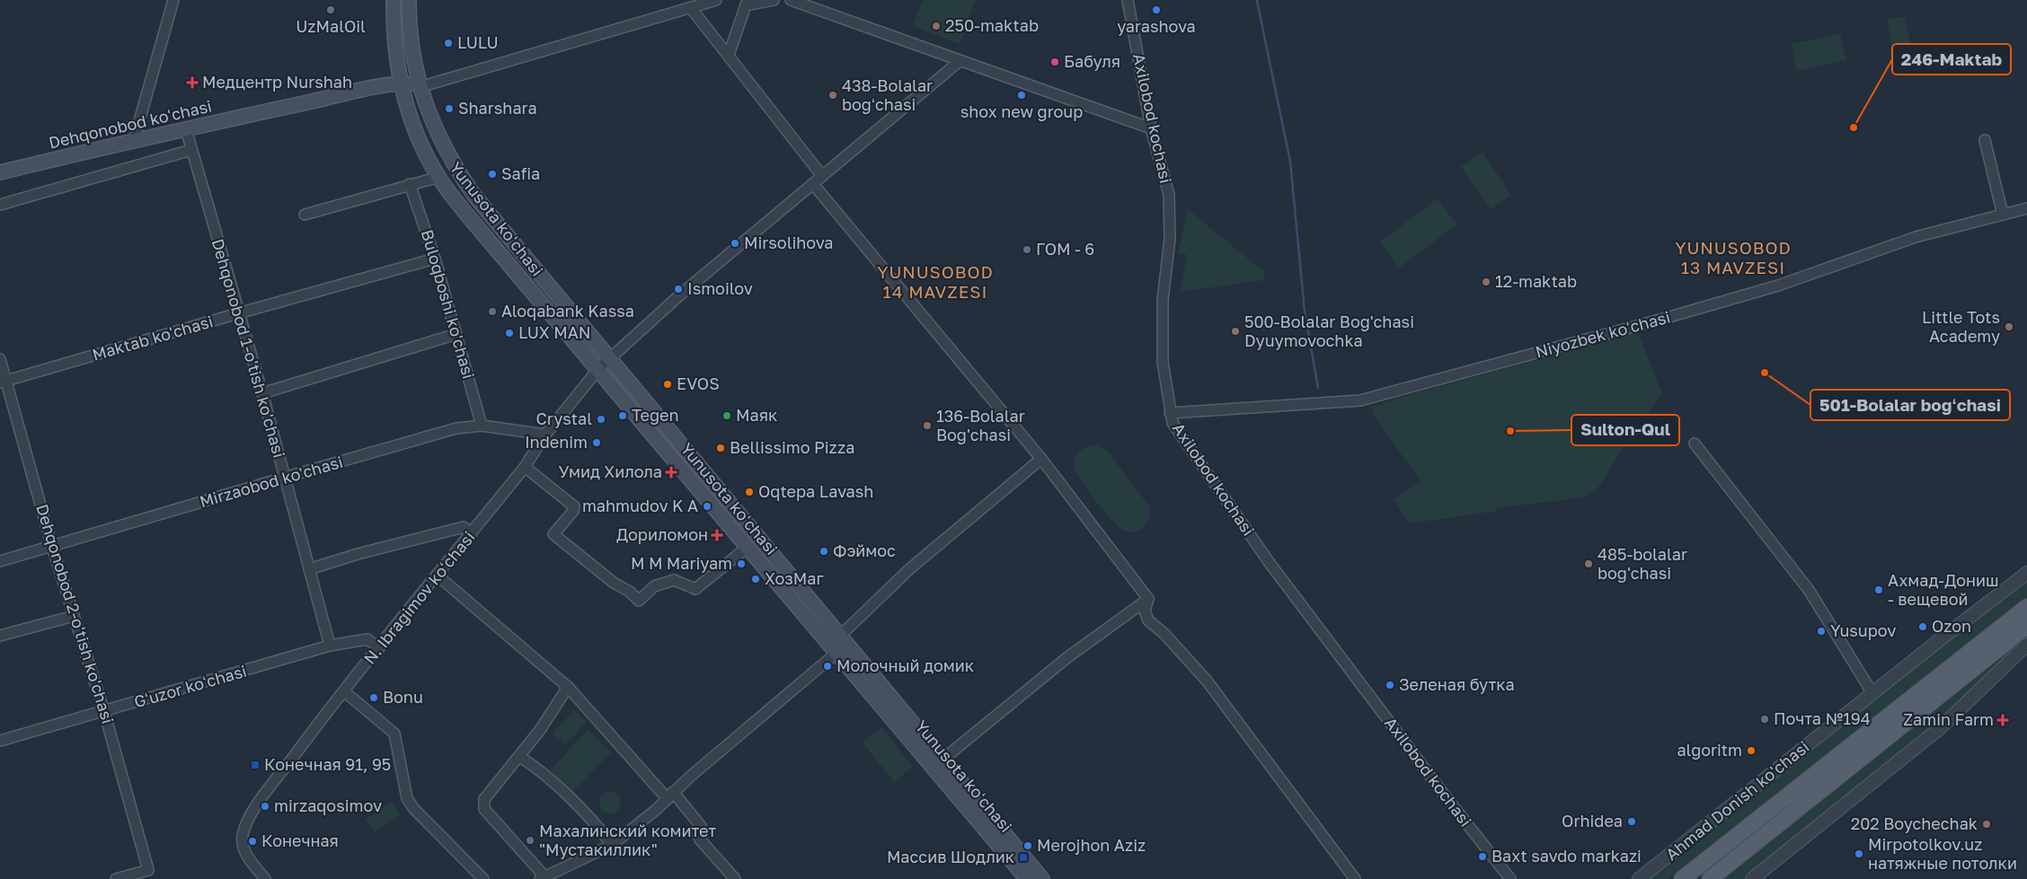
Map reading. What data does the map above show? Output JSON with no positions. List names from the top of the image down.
{
  "streets": {
    "main road": ["Dehqonobod koʻchasi", "Yunusota koʻchasi", "Ahmad Donish ko'chasi"],
    "street": [
      "Axilobod kochasi",
      "Buloqboshi ko'chasi",
      "Niyozbek koʻchasi",
      "Maktab ko'chasi",
      "Dehqonobod 1-o'tish ko'chasi",
      "Mirzaobod ko'chasi",
      "N. Ibragimov koʻchasi",
      "Dehqonobod 2-o'tish ko'chasi",
      "Gʻuzor koʻchasi"
    ]
  },
  "crossings": [
    ["Axilobod kochasi", "Niyozbek koʻchasi"],
    ["Dehqonobod koʻchasi", "Yunusota koʻchasi"],
    ["Dehqonobod koʻchasi", "Dehqonobod 1-o'tish ko'chasi"],
    ["Yunusota koʻchasi", "N. Ibragimov koʻchasi"],
    ["Buloqboshi ko'chasi", "Maktab ko'chasi"],
    ["Buloqboshi ko'chasi", "Mirzaobod ko'chasi"],
    ["Maktab ko'chasi", "Dehqonobod 1-o'tish ko'chasi"],
    ["Maktab ko'chasi", "Dehqonobod 2-o'tish ko'chasi"],
    ["Dehqonobod 1-o'tish ko'chasi", "Mirzaobod ko'chasi"],
    ["Dehqonobod 1-o'tish ko'chasi", "Gʻuzor koʻchasi"],
    ["Mirzaobod ko'chasi", "N. Ibragimov koʻchasi"],
    ["Mirzaobod ko'chasi", "Dehqonobod 2-o'tish ko'chasi"],
    ["N. Ibragimov koʻchasi", "Gʻuzor koʻchasi"],
    ["Dehqonobod 2-o'tish ko'chasi", "Gʻuzor koʻchasi"]
  ],
  "districts": ["YUNUSOBOD 13 MAVZESI", "YUNUSOBOD 14 MAVZESI"],
  "places": {
    "other": [
      "UzMalOil",
      "yarashova",
      "250-maktab",
      "LULU",
      "Бабуля",
      "438-Bolalar bogʻchasi",
      "shox new group",
      "Sharshara",
      "246-Maktab",
      "Safia",
      "Mirsolihova",
      "ГОМ - 6",
      "12-maktab",
      "Ismoilov",
      "Aloqabank Kassa",
      "Little Tots Academy",
      "500-Bolalar Bog'chasi Dyuymovochka",
      "LUX MAN",
      "501-Bolalar bogʻchasi",
      "EVOS",
      "Tegen",
      "Маяк",
      "Crystal",
      "136-Bolalar Bog'chasi",
      "Sulton-Qul",
      "Indenim",
      "Bellissimo Pizza",
      "Oqtepa Lavash",
      "mahmudov K A",
      "Фэймос",
      "M M Mariyam",
      "485-bolalar bog'chasi",
      "ХозМаг",
      "Ахмад-Дониш - вещевой",
      "Ozon",
      "Yusupov",
      "Молочный домик",
      "Зеленая бутка",
      "Bonu",
      "Почта №194",
      "algoritm",
      "mirzaqosimov",
      "Orhidea",
      "202 Boychechak",
      "Махалинский комитет \"Мустакиллик\"",
      "Конечная",
      "Merojhon Aziz",
      "Mirpotolkov.uz натяжные потолки",
      "Baxt savdo markazi"
    ],
    "health": [
      "Медцентр Nurshah",
      "Умид Хилола",
      "Дориломон",
      "Zamin Farm"
    ],
    "transit": ["Конечная 91, 95", "Массив Шодлик"]
  }
}
